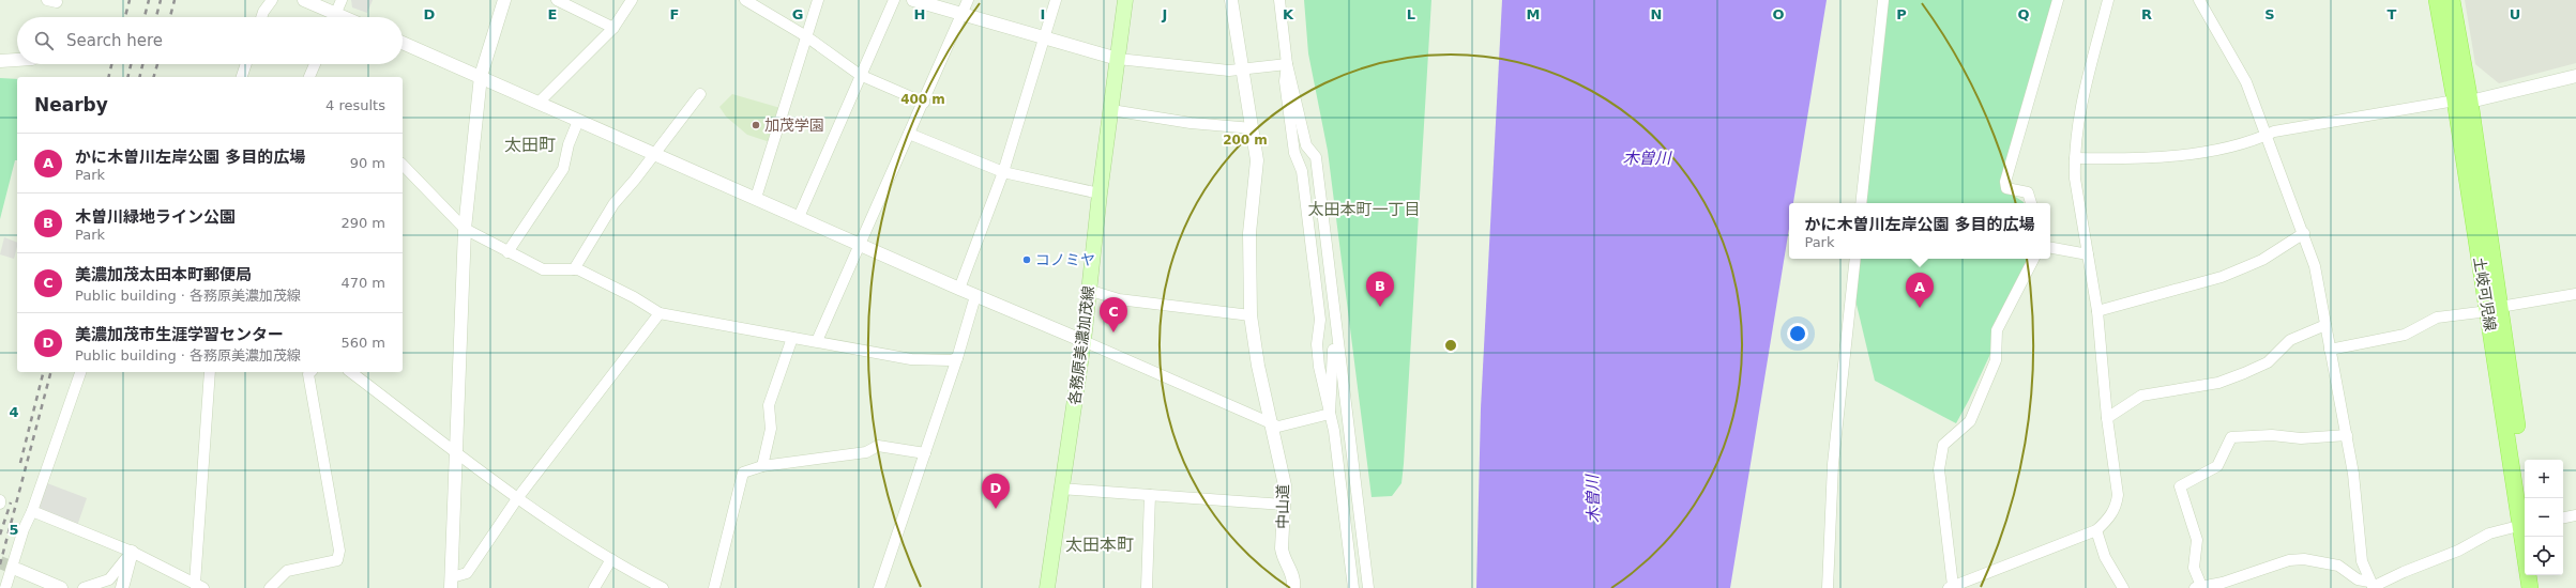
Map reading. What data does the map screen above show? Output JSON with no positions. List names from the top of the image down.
{
  "streets": {
    "main road": ["土岐可児線", "各務原美濃加茂線"],
    "street": ["中山道"]
  },
  "districts": ["太田町", "太田本町一丁目", "太田本町"],
  "water": ["木曽川"],
  "places": ["加茂学園", "コノミヤ"],
  "page": {
    "search": "Search here",
    "heading": ["Nearby", "4 results"],
    "list": [
      {
        "mark": "A",
        "name": "かに木曽川左岸公園 多目的広場",
        "note": "Park",
        "value": "90 m"
      },
      {
        "mark": "B",
        "name": "木曽川緑地ライン公園",
        "note": "Park",
        "value": "290 m"
      },
      {
        "mark": "C",
        "name": "美濃加茂太田本町郵便局",
        "note": "Public building · 各務原美濃加茂線",
        "value": "470 m"
      },
      {
        "mark": "D",
        "name": "美濃加茂市生涯学習センター",
        "note": "Public building · 各務原美濃加茂線",
        "value": "560 m"
      }
    ],
    "popup": ["かに木曽川左岸公園 多目的広場", "Park"],
    "pins": [
      "B",
      "A",
      "C",
      "D"
    ],
    "map_buttons": ["+", "−"]
  },
  "grid": {
    "columns": [
      "D",
      "E",
      "F",
      "G",
      "H",
      "I",
      "J",
      "K",
      "L",
      "M",
      "N",
      "O",
      "P",
      "Q",
      "R",
      "S",
      "T",
      "U"
    ],
    "rows": ["4", "5"]
  },
  "rings": ["400 m", "200 m"]
}
